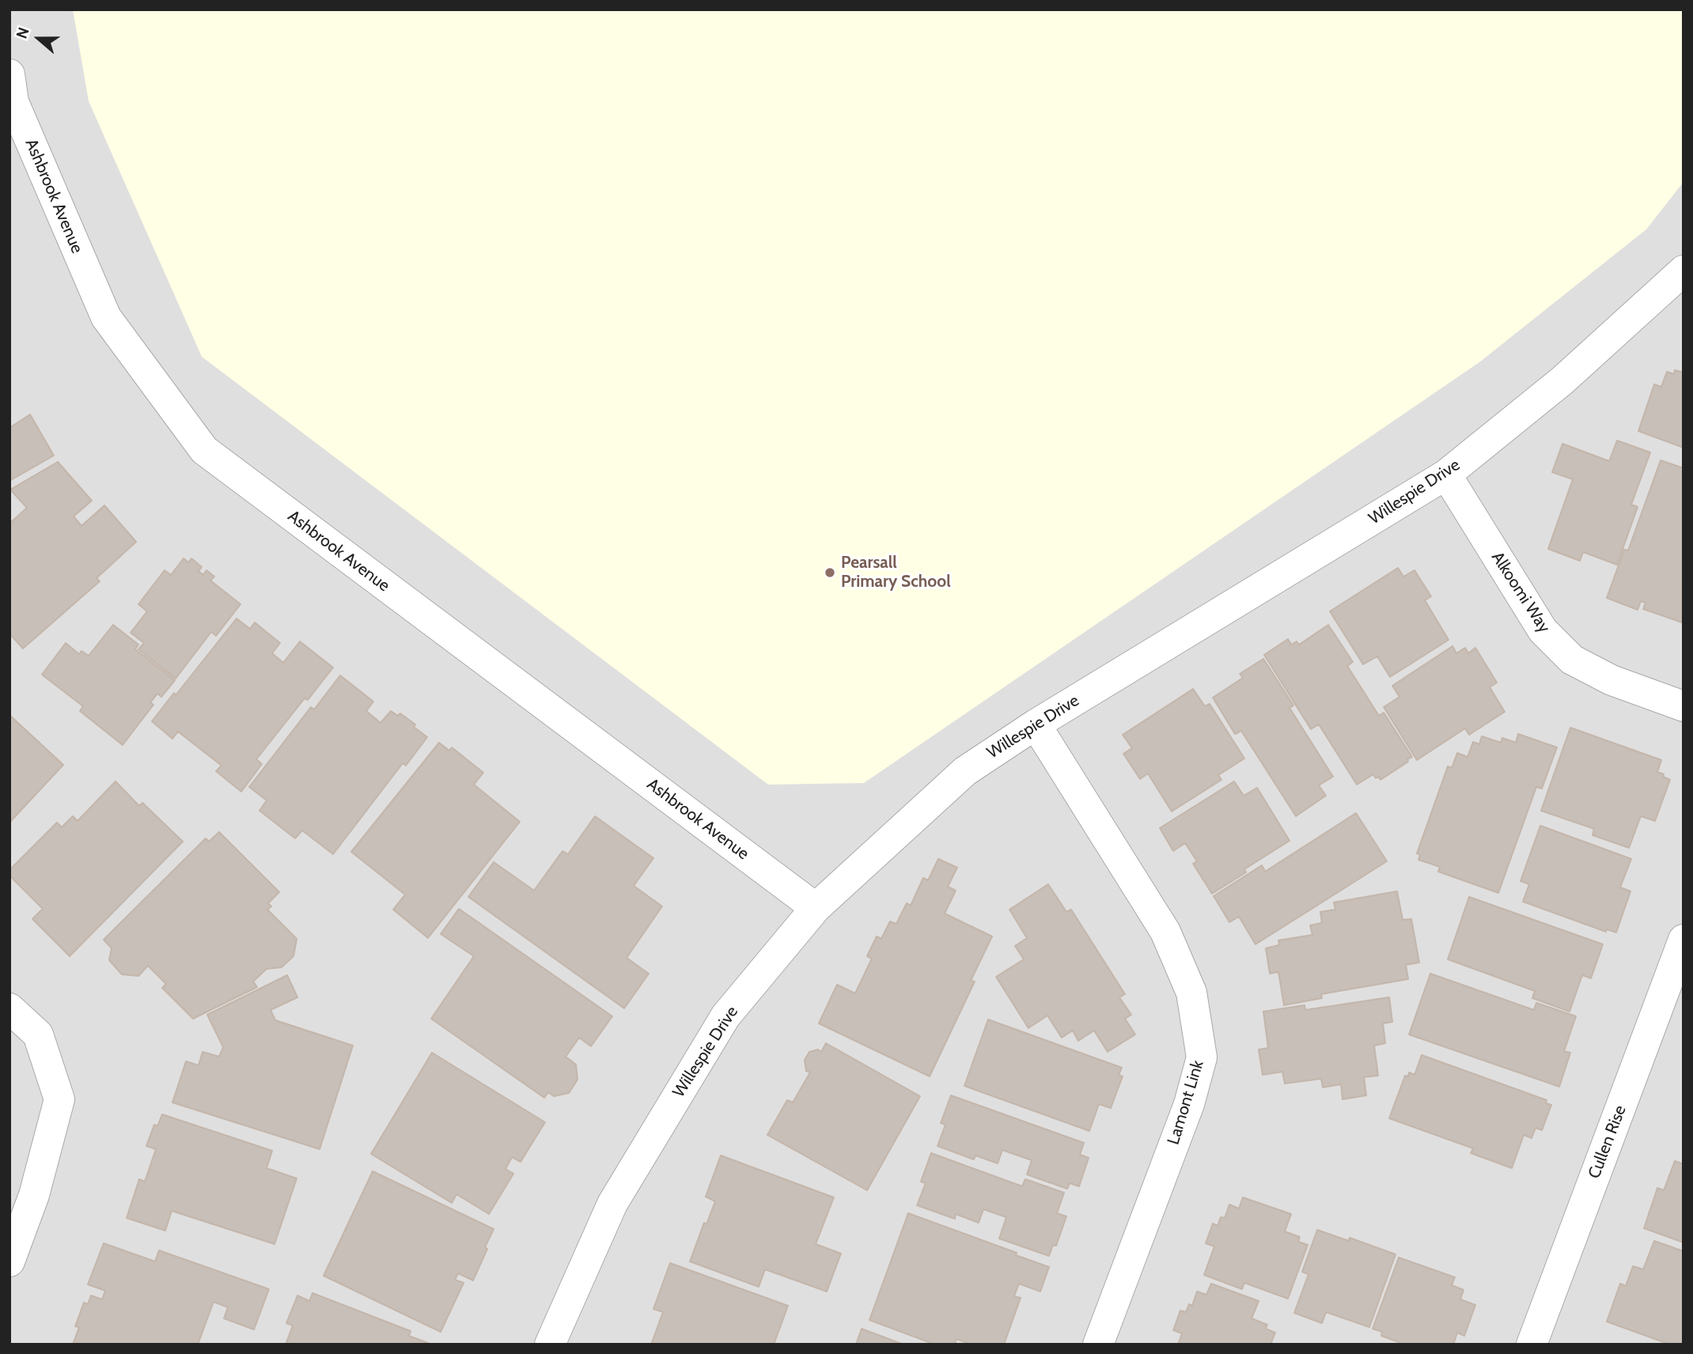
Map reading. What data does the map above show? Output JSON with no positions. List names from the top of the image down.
{
  "streets": {
    "street": [
      "Ashbrook Avenue",
      "Willespie Drive",
      "Alkoomi Way",
      "Lamont Link",
      "Cullen Rise"
    ]
  },
  "crossings": [
    ["Ashbrook Avenue", "Willespie Drive"],
    ["Willespie Drive", "Alkoomi Way"],
    ["Willespie Drive", "Lamont Link"]
  ],
  "places": ["Pearsall Primary School"],
  "north": "left"
}
